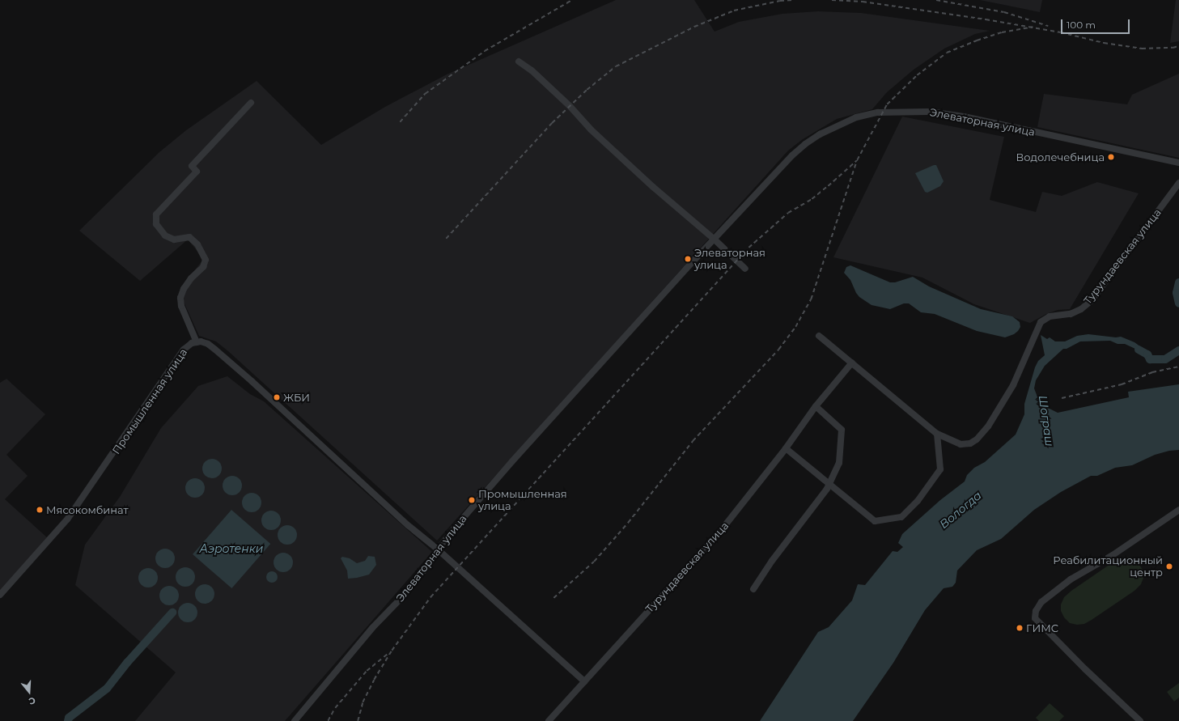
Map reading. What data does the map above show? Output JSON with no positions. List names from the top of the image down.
{
  "streets": {
    "street": ["Элеваторная улица", "Турундаевская улица", "Промышленная улица"]
  },
  "crossings": [
    ["Элеваторная улица", "Промышленная улица"],
    ["Турундаевская улица", "Промышленная улица"]
  ],
  "water": ["Шограш", "Вологда", "Аэротенки"],
  "places": [
    "Водолечебница",
    "Элеваторная улица",
    "ЖБИ",
    "Промышленная улица",
    "Мясокомбинат",
    "Реабилитационный центр",
    "ГИМС"
  ],
  "scale_bar": "100 m",
  "north": "bottom"
}
